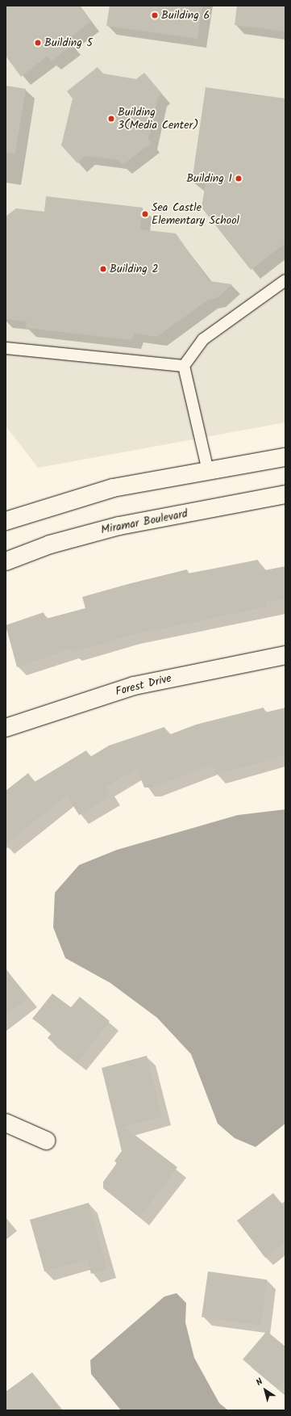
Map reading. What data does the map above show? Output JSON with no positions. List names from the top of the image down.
{
  "streets": {
    "street": ["Miramar Boulevard", "Forest Drive"]
  },
  "places": [
    "Building 6",
    "Building 5",
    "Building 3(Media Center)",
    "Building 1",
    "Sea Castle Elementary School",
    "Building 2"
  ],
  "north": "top left"
}
